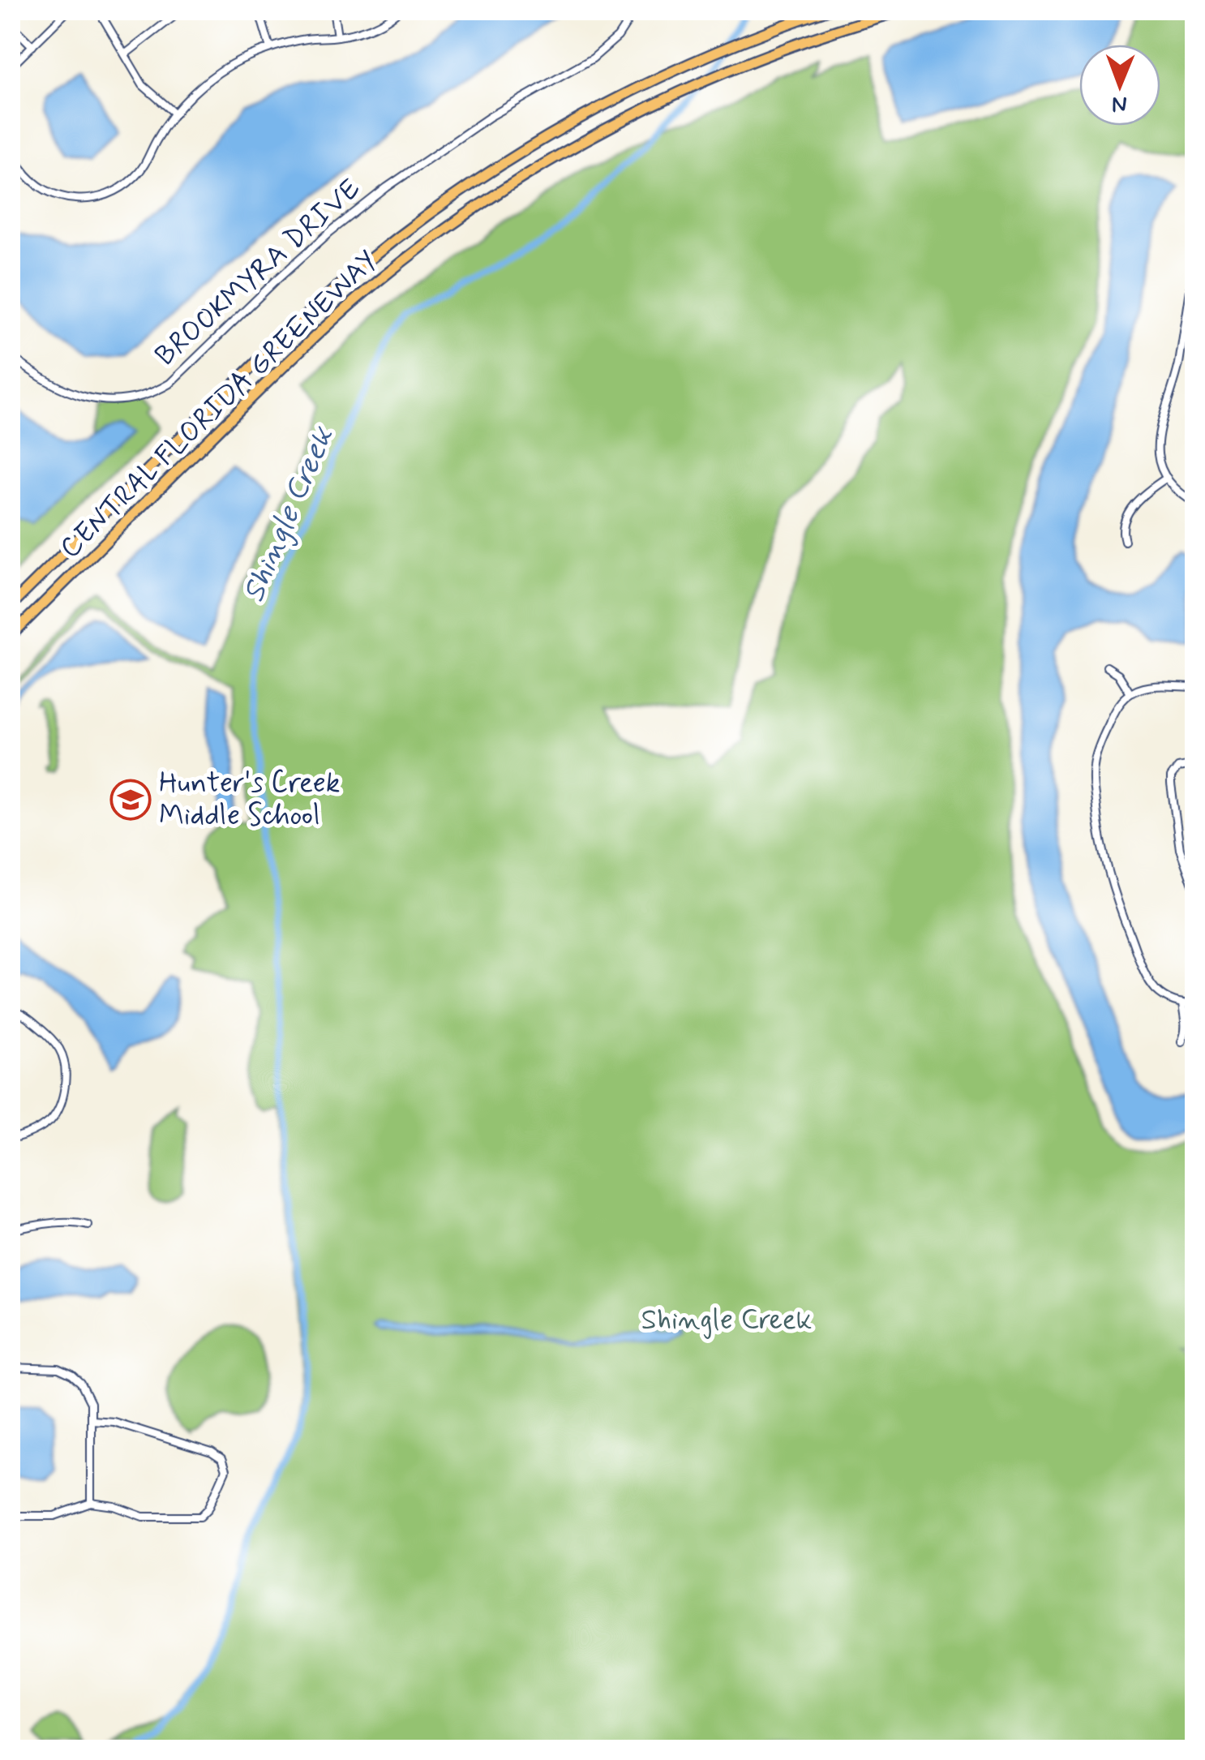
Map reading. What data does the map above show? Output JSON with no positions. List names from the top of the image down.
{
  "streets": {
    "highway": ["CENTRAL FLORIDA GREENEWAY"],
    "street": ["BROOKMYRA DRIVE"]
  },
  "water": ["Shingle Creek"],
  "parks": ["Shingle Creek"],
  "places": {
    "school or university": ["Hunter's Creek Middle School"]
  },
  "north": "bottom"
}
